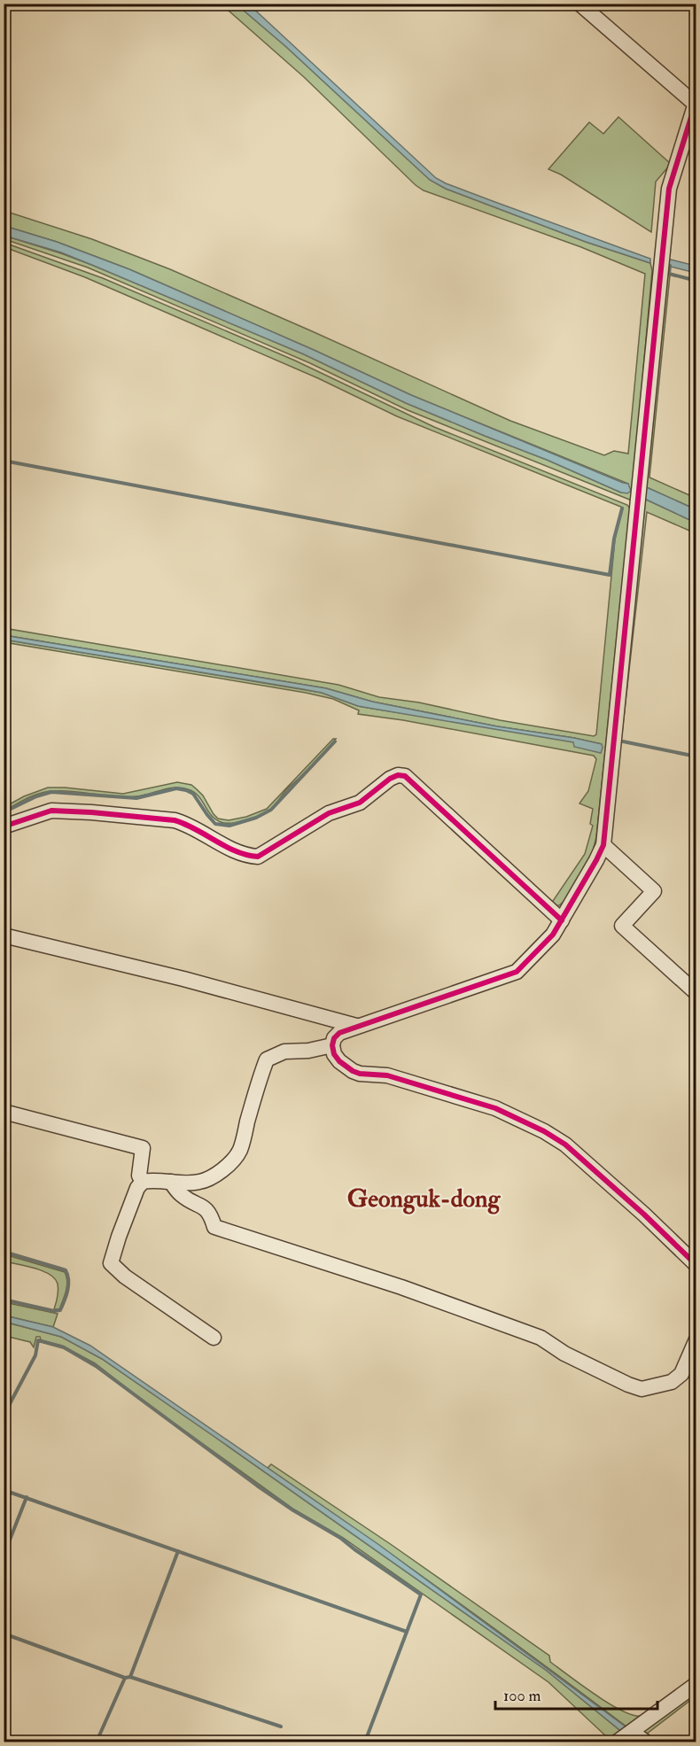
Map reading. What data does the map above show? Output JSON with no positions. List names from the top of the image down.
{
  "districts": ["Geonguk-dong"],
  "scale_bar": "100 m"
}
